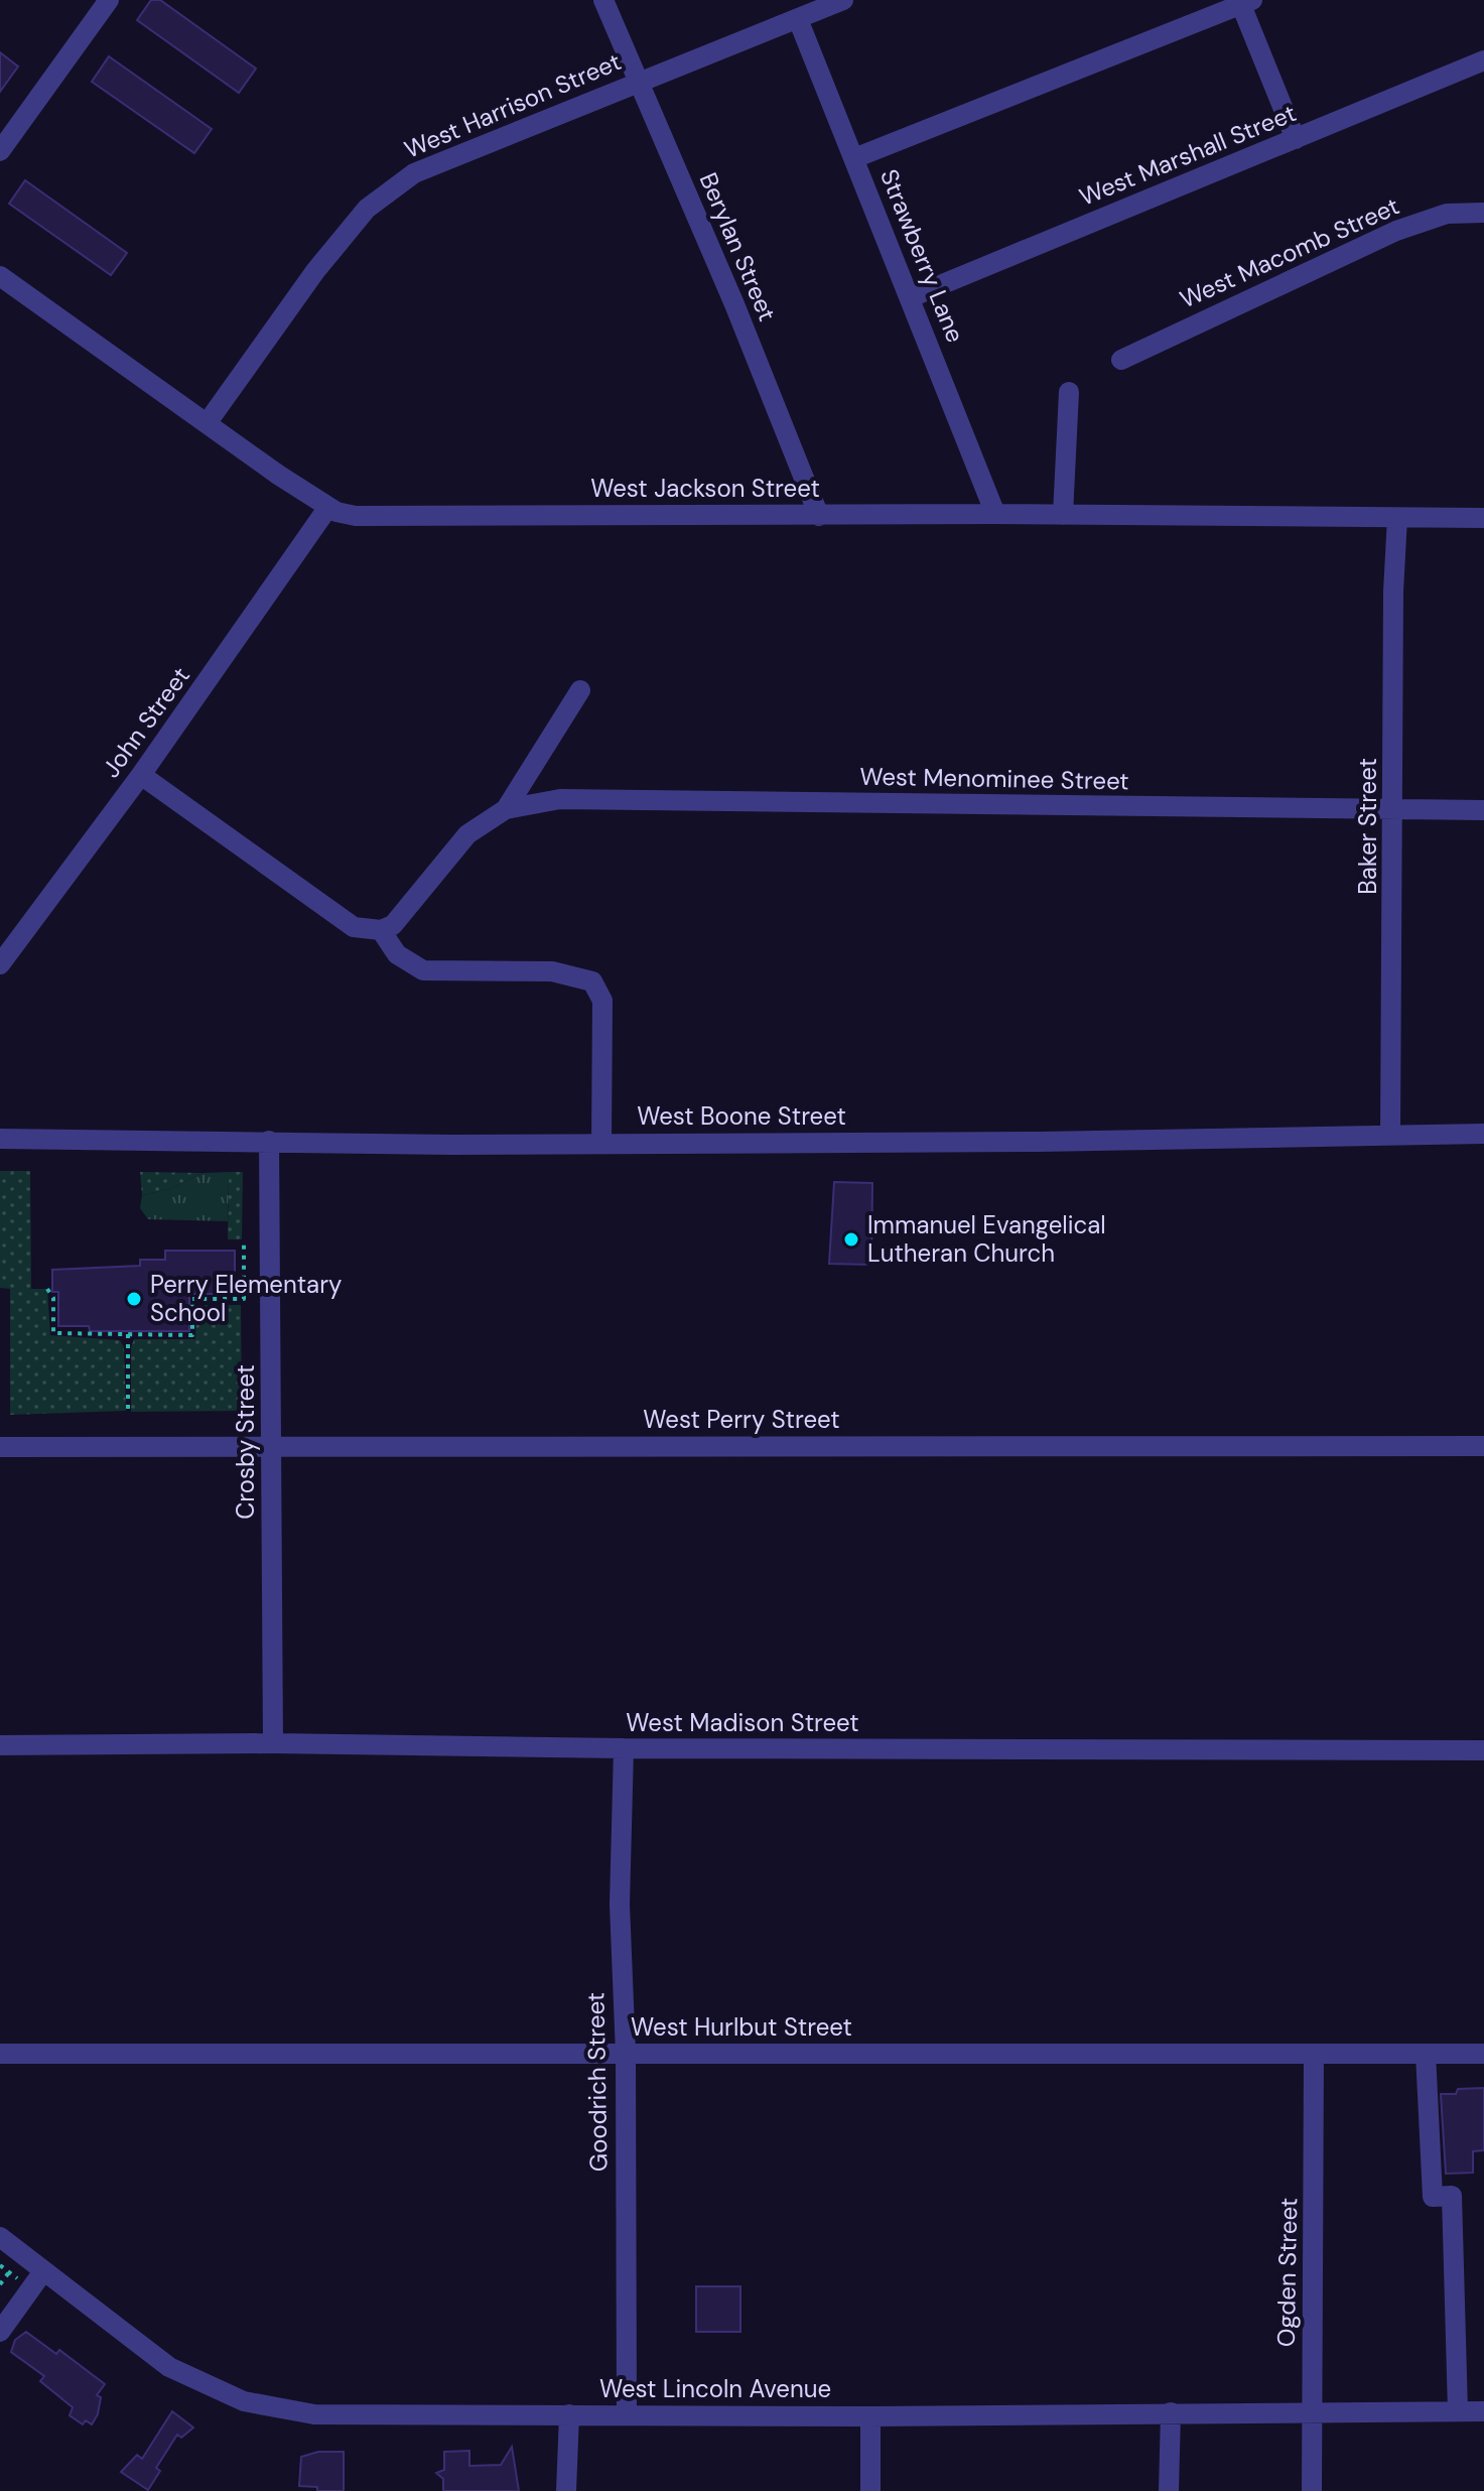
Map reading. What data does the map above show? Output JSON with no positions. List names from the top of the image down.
{
  "streets": {
    "street": [
      "West Harrison Street",
      "West Marshall Street",
      "Berylan Street",
      "West Macomb Street",
      "Strawberry Lane",
      "West Jackson Street",
      "John Street",
      "West Menominee Street",
      "Baker Street",
      "West Boone Street",
      "West Perry Street",
      "Crosby Street",
      "West Madison Street",
      "West Hurlbut Street",
      "Goodrich Street",
      "Ogden Street",
      "West Lincoln Avenue"
    ]
  },
  "crossings": [
    ["West Harrison Street", "Berylan Street"],
    ["West Harrison Street", "Strawberry Lane"],
    ["West Harrison Street", "West Jackson Street"],
    ["West Marshall Street", "Strawberry Lane"],
    ["Berylan Street", "West Jackson Street"],
    ["Strawberry Lane", "West Jackson Street"],
    ["West Jackson Street", "John Street"],
    ["West Jackson Street", "Baker Street"],
    ["West Menominee Street", "Baker Street"],
    ["Baker Street", "West Boone Street"],
    ["West Boone Street", "Crosby Street"],
    ["West Perry Street", "Crosby Street"],
    ["Crosby Street", "West Madison Street"],
    ["West Madison Street", "Goodrich Street"],
    ["West Hurlbut Street", "Goodrich Street"],
    ["West Hurlbut Street", "Ogden Street"],
    ["Goodrich Street", "West Lincoln Avenue"],
    ["Ogden Street", "West Lincoln Avenue"]
  ],
  "places": ["Immanuel Evangelical Lutheran Church", "Perry Elementary School"]
}
